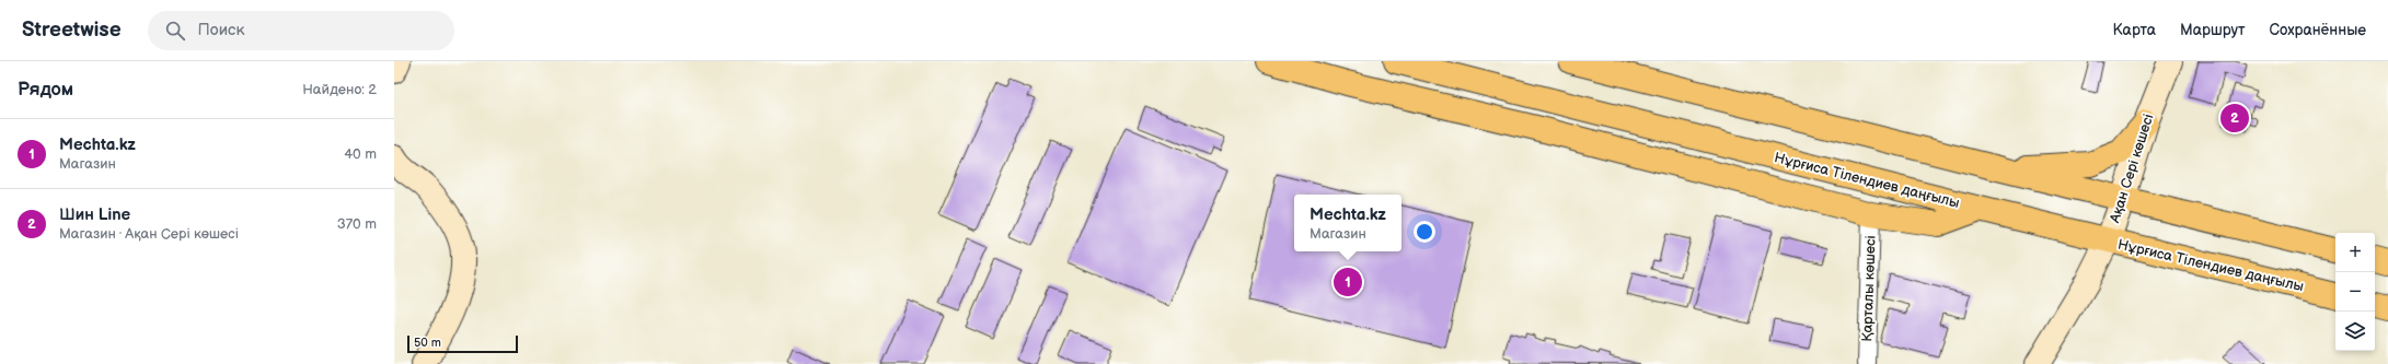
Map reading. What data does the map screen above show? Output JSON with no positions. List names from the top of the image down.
{
  "streets": {
    "main road": ["Нұрғиса Тілендиев даңғылы"],
    "street": ["Ақан Сері көшесі", "Қарталы көшесі"]
  },
  "crossings": [
    ["Ақан Сері көшесі", "Нұрғиса Тілендиев даңғылы"]
  ],
  "scale_bar": "50 m",
  "page": {
    "header": "Streetwise",
    "search": "Поиск",
    "nav": ["Карта", "Маршрут", "Сохранённые"],
    "heading": ["Рядом", "Найдено: 2"],
    "pins": ["2", "1"],
    "list": [
      {
        "mark": "1",
        "name": "Mechta.kz",
        "note": "Магазин",
        "value": "40 m"
      },
      {
        "mark": "2",
        "name": "Шин Line",
        "note": "Магазин · Ақан Сері көшесі",
        "value": "370 m"
      }
    ],
    "popup": ["Mechta.kz", "Магазин"],
    "map_buttons": ["+", "−"],
    "scale": "50 m"
  }
}
